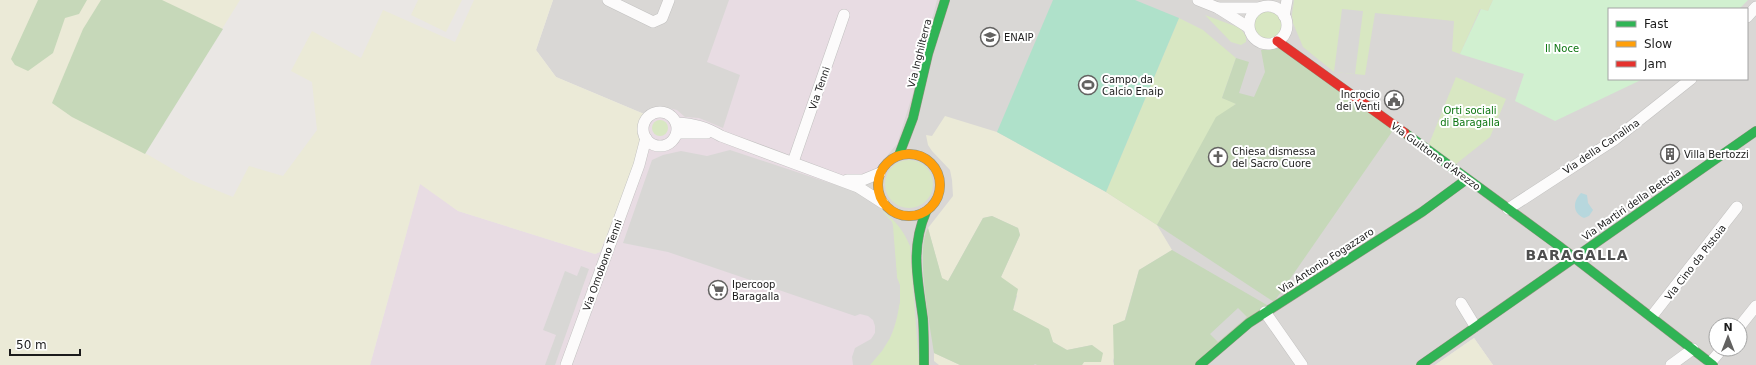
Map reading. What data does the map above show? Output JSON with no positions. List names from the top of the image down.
{
  "streets": {
    "main road": [
      "Via Inghilterra",
      "Via Guittone d'Arezzo",
      "Via Martiri della Bettola",
      "Via Antonio Fogazzaro"
    ],
    "street": [
      "Via Tenni",
      "Via della Canalina",
      "Via Cino da Pistoia",
      "Via Omobono Tenni"
    ]
  },
  "crossings": [
    ["Via Inghilterra", "Via Omobono Tenni"],
    ["Via Tenni", "Via Omobono Tenni"],
    ["Via della Canalina", "Via Guittone d'Arezzo"],
    ["Via Guittone d'Arezzo", "Via Martiri della Bettola"],
    ["Via Guittone d'Arezzo", "Via Antonio Fogazzaro"],
    ["Via Guittone d'Arezzo", "Via Cino da Pistoia"]
  ],
  "districts": ["BARAGALLA"],
  "parks": ["Il Noce", "Orti sociali di Baragalla"],
  "places": {
    "school or university": ["ENAIP"],
    "sports": ["Campo da Calcio Enaip"],
    "public building": ["Incrocio dei Venti"],
    "building": ["Villa Bertozzi"],
    "church": ["Chiesa dismessa del Sacro Cuore"],
    "supermarket": ["Ipercoop Baragalla"]
  },
  "legend": ["Fast", "Slow", "Jam"],
  "scale_bar": "50 m",
  "north": "top"
}
